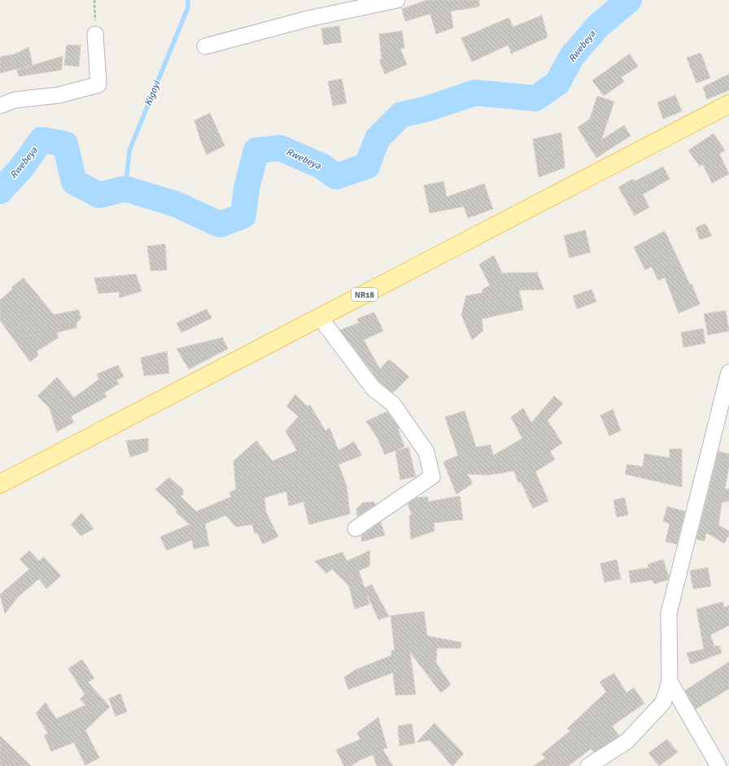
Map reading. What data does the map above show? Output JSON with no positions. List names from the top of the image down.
{
  "streets": {
    "main road": ["NR18"]
  },
  "water": ["Rwebeya", "Kigoyi"]
}
